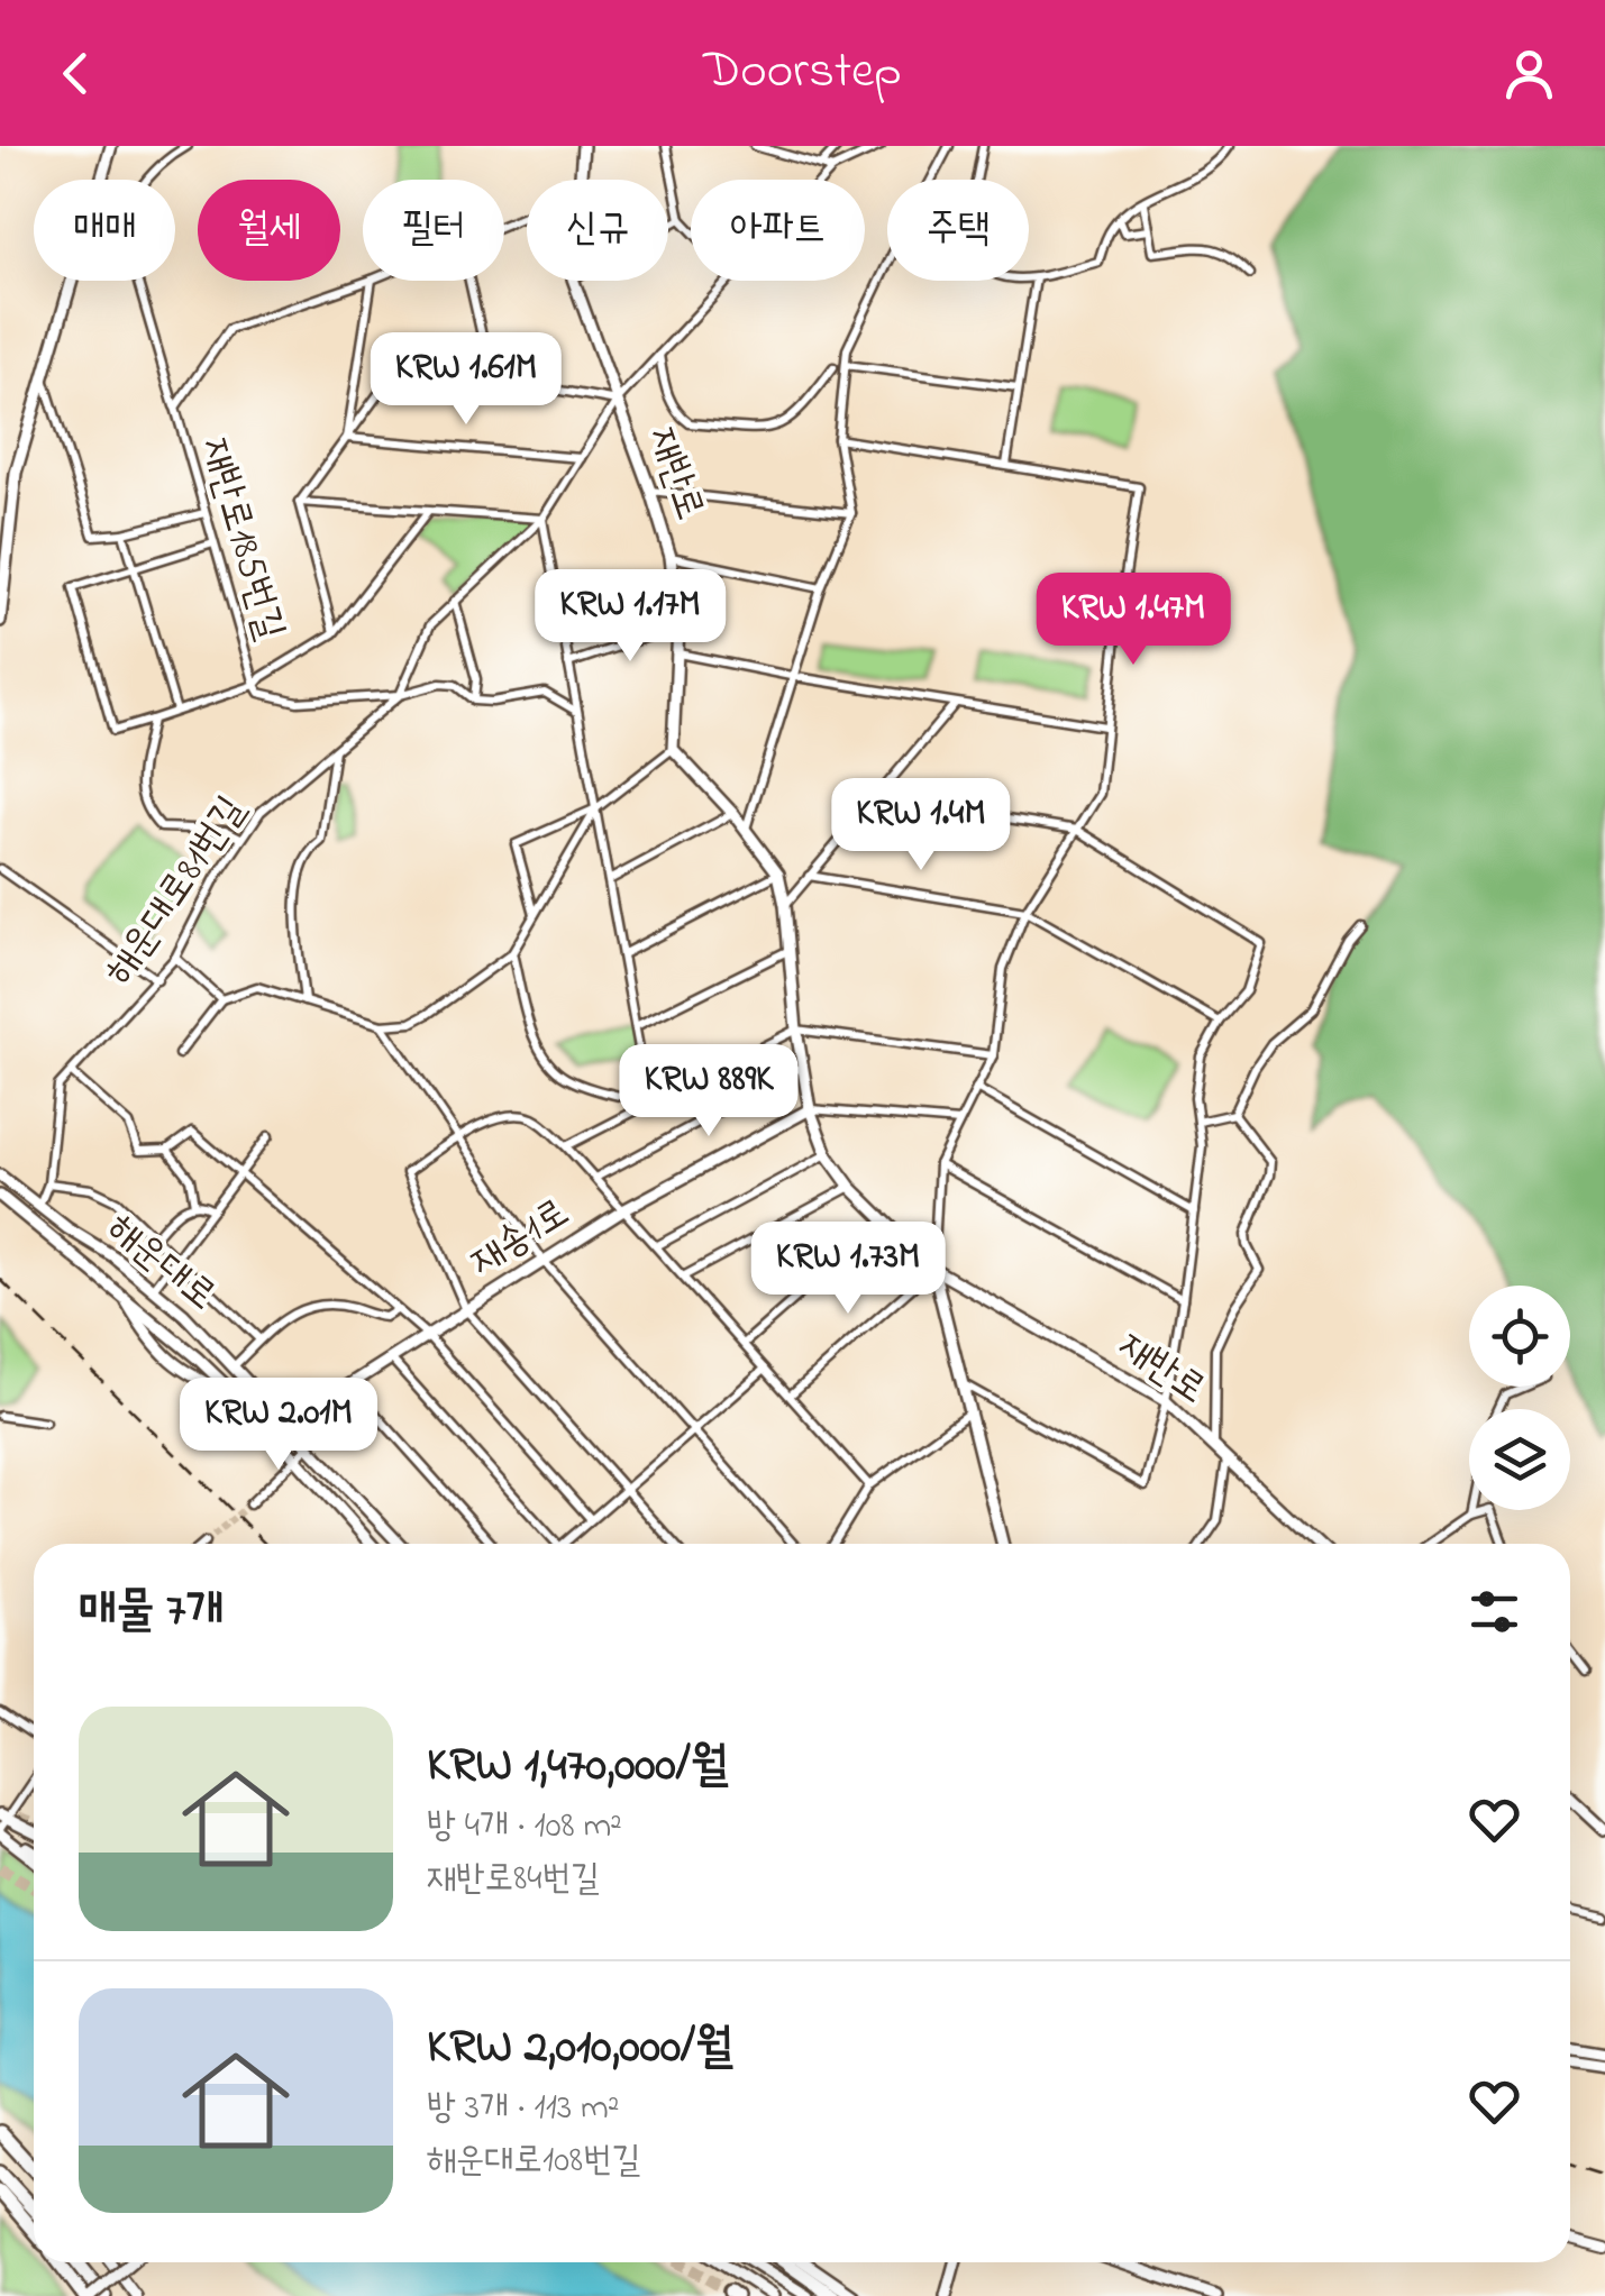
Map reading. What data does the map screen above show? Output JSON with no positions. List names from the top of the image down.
{
  "streets": {
    "main road": ["재반로", "재송1로", "해운대로"],
    "street": ["재반로185번길", "해운대로81번길"]
  },
  "crossings": [
    ["재반로", "해운대로81번길"],
    ["재반로", "재송1로"],
    ["해운대로81번길", "해운대로"],
    ["재송1로", "해운대로"]
  ],
  "page": {
    "header": "Doorstep",
    "chip": [
      "매매",
      "월세",
      "필터",
      "신규",
      "아파트",
      "주택"
    ],
    "price": [
      "KRW 1.61M",
      "KRW 1.17M",
      "KRW 1.47M",
      "KRW 1.4M",
      "KRW 889K",
      "KRW 1.73M",
      "KRW 2.01M"
    ],
    "heading": "매물 7개",
    "list": [
      {
        "name": "KRW 1,470,000/월",
        "note": "방 4개 · 108 m² · 재반로84번길"
      },
      {
        "name": "KRW 2,010,000/월",
        "note": "방 3개 · 113 m² · 해운대로108번길"
      }
    ]
  }
}
